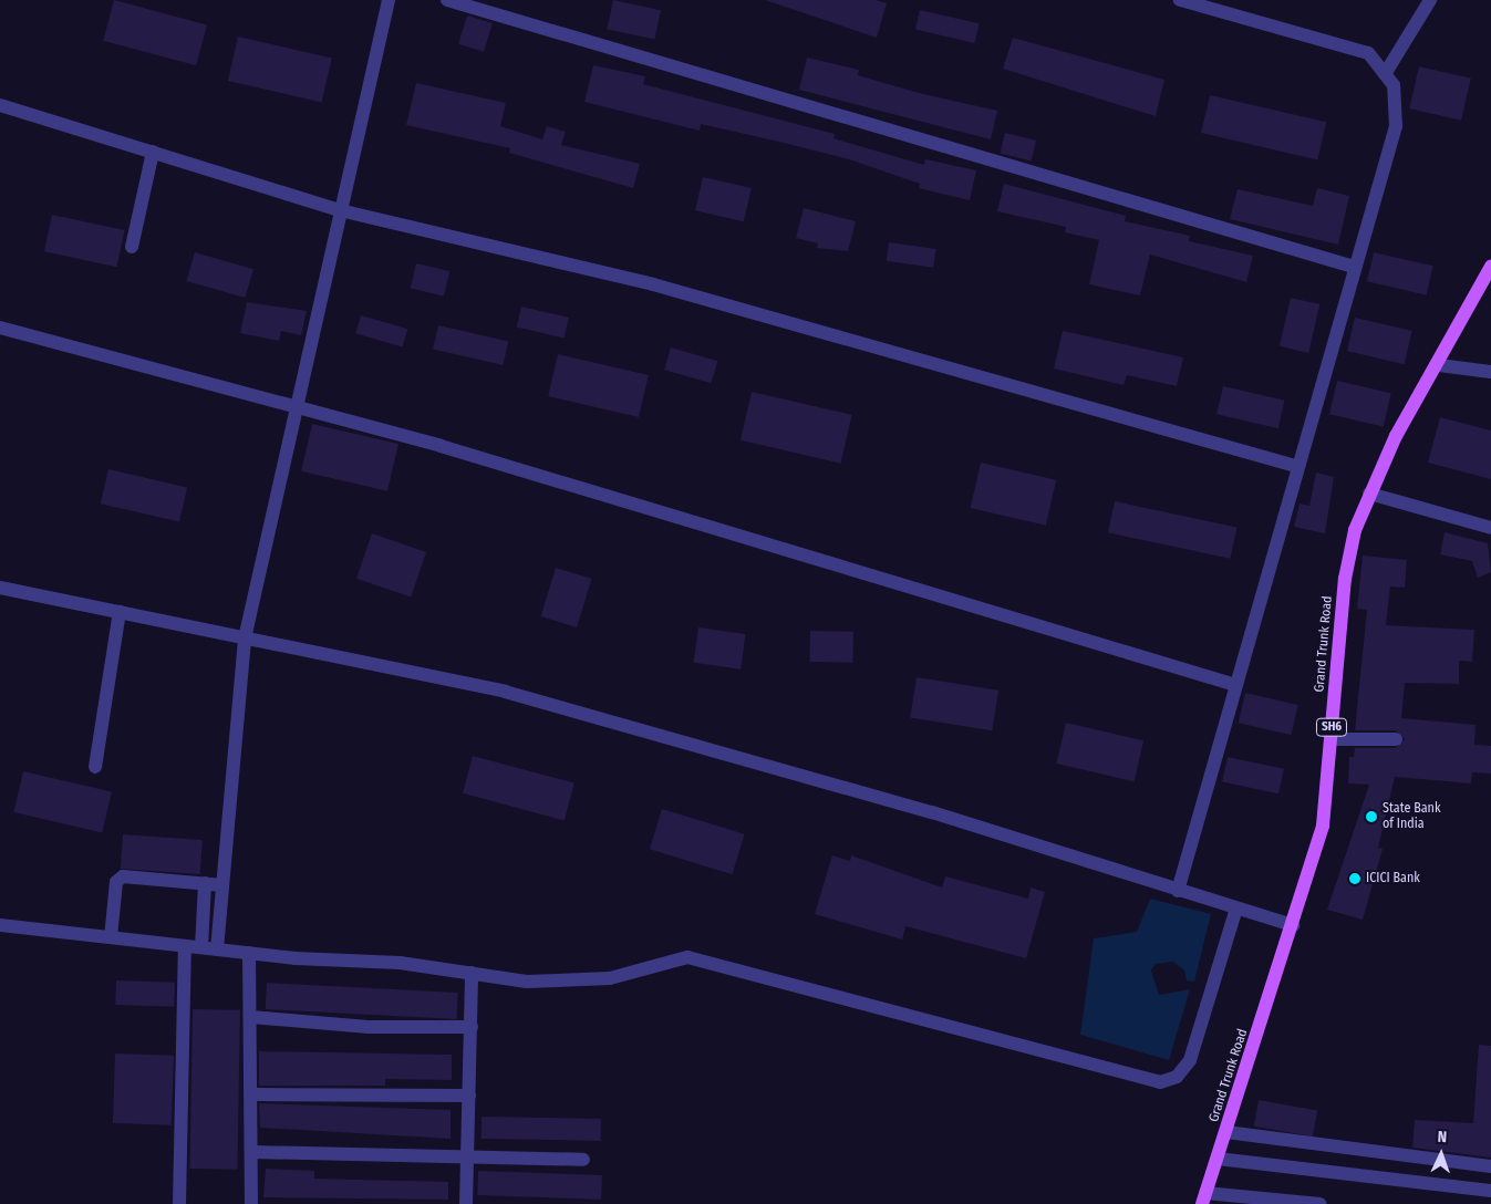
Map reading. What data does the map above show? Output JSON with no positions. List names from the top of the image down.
{
  "streets": {
    "main road": ["Grand Trunk Road", "SH6"]
  },
  "places": ["State Bank of India", "ICICI Bank"],
  "north": "top"
}
